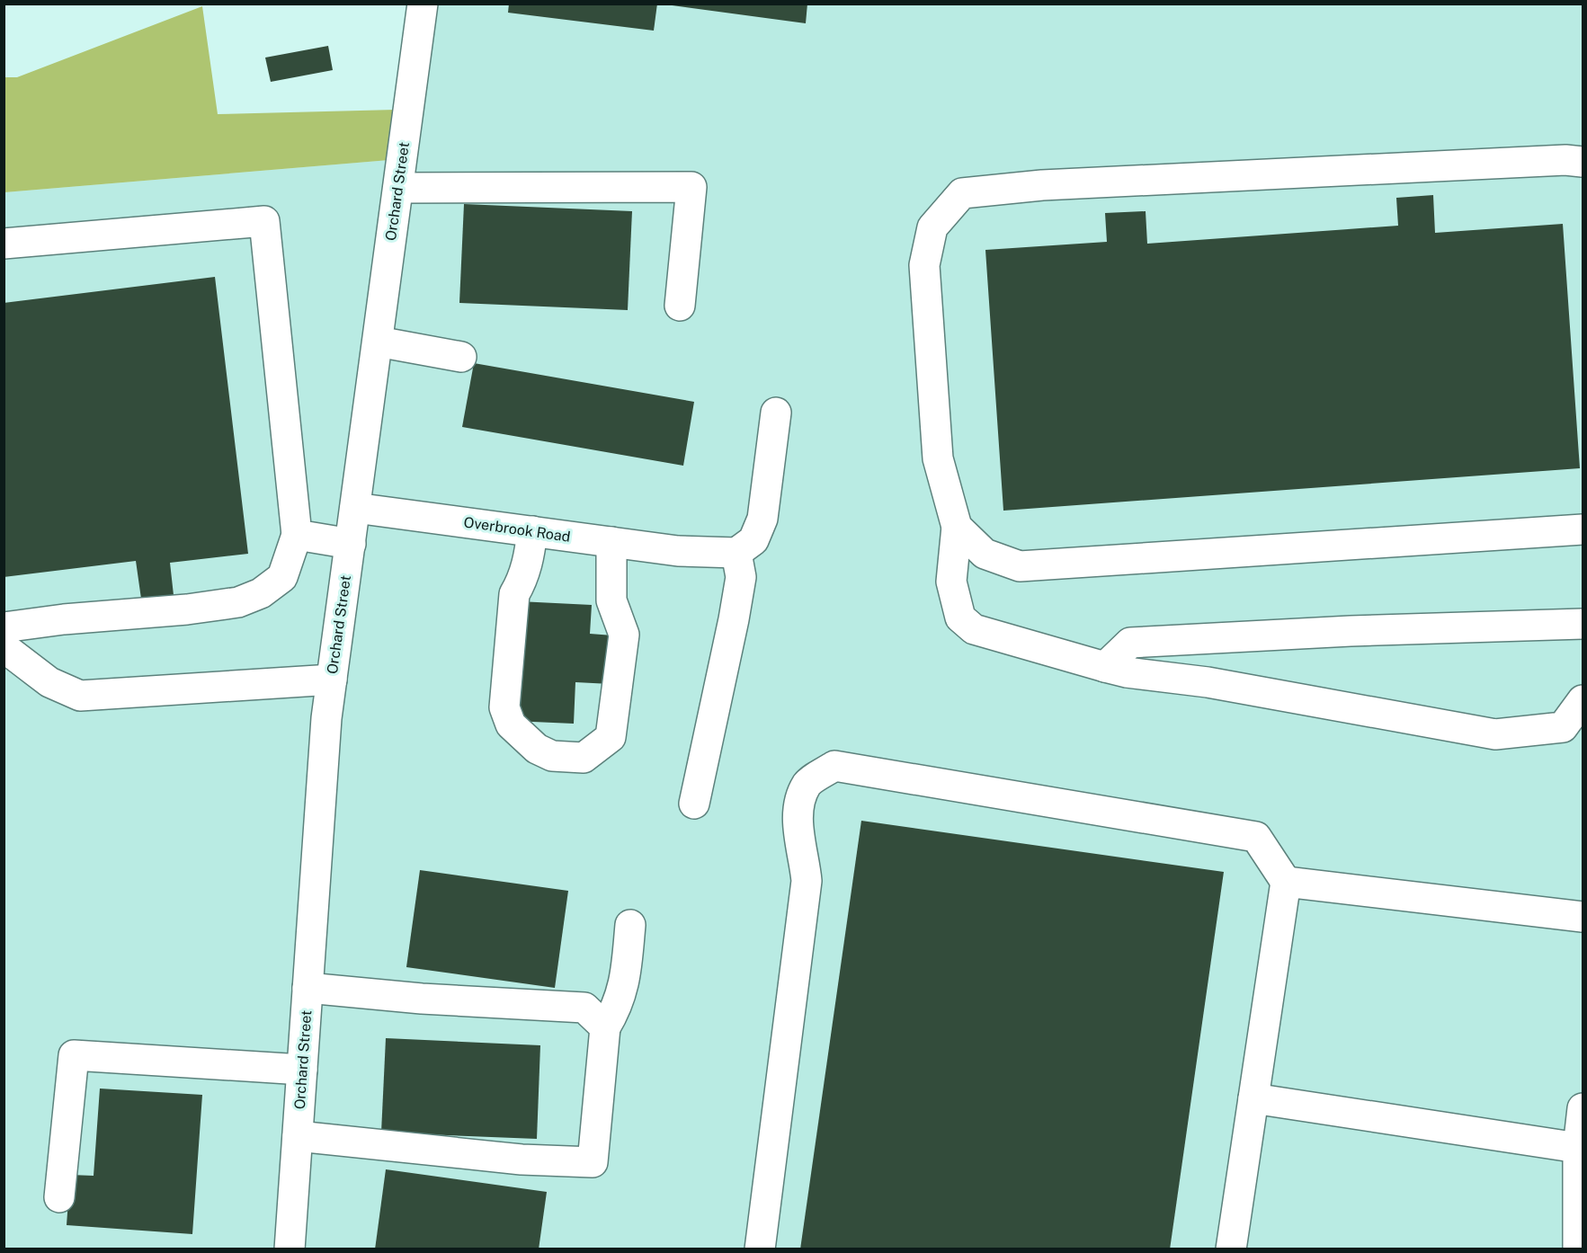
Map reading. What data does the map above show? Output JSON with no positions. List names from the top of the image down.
{
  "streets": {
    "street": ["Orchard Street", "Overbrook Road"]
  },
  "crossings": [
    ["Orchard Street", "Overbrook Road"]
  ]
}
